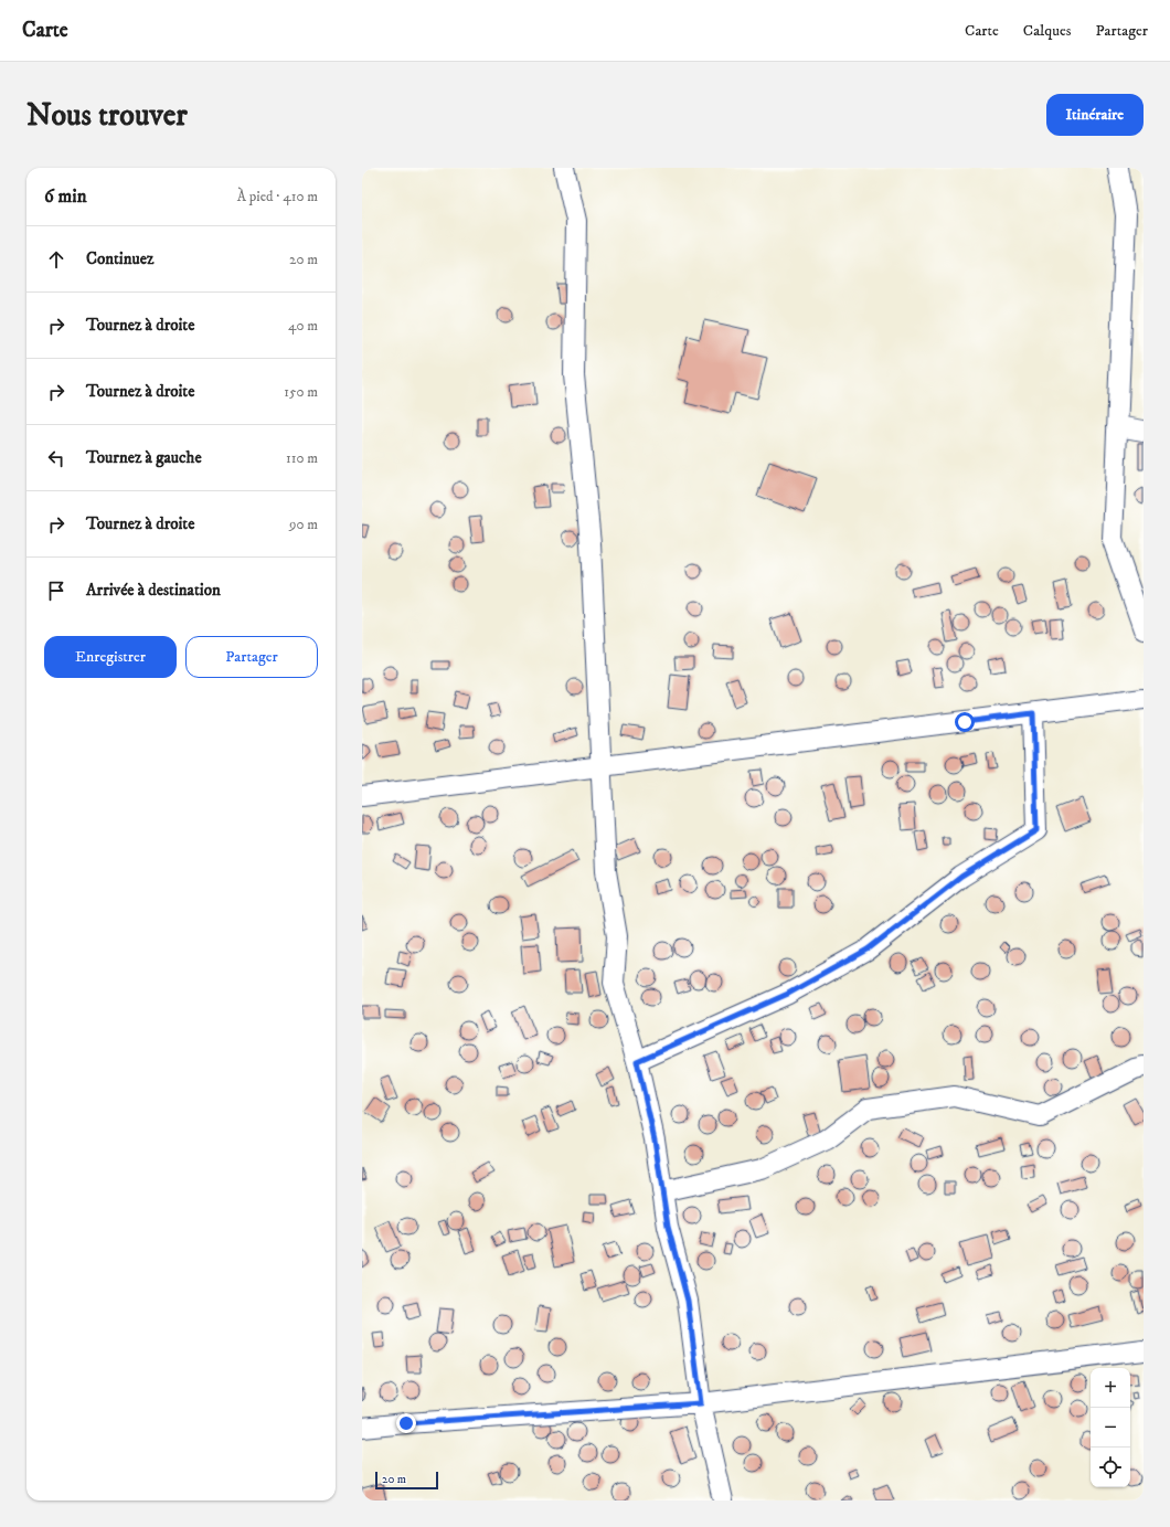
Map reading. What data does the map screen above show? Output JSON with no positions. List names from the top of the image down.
{
  "scale_bar": "20 m",
  "page": {
    "header": "Carte",
    "nav": ["Carte", "Calques", "Partager"],
    "buttons": [
      "Itinéraire",
      ["Enregistrer", "Partager"]
    ],
    "title": "Nous trouver",
    "heading": ["6 min", "À pied · 410 m"],
    "list": [
      ["Continuez", "20 m"],
      ["Tournez à droite", "40 m"],
      ["Tournez à droite", "150 m"],
      ["Tournez à gauche", "110 m"],
      ["Tournez à droite", "90 m"],
      "Arrivée à destination"
    ],
    "map_buttons": ["+", "−"],
    "scale": "20 m"
  }
}
